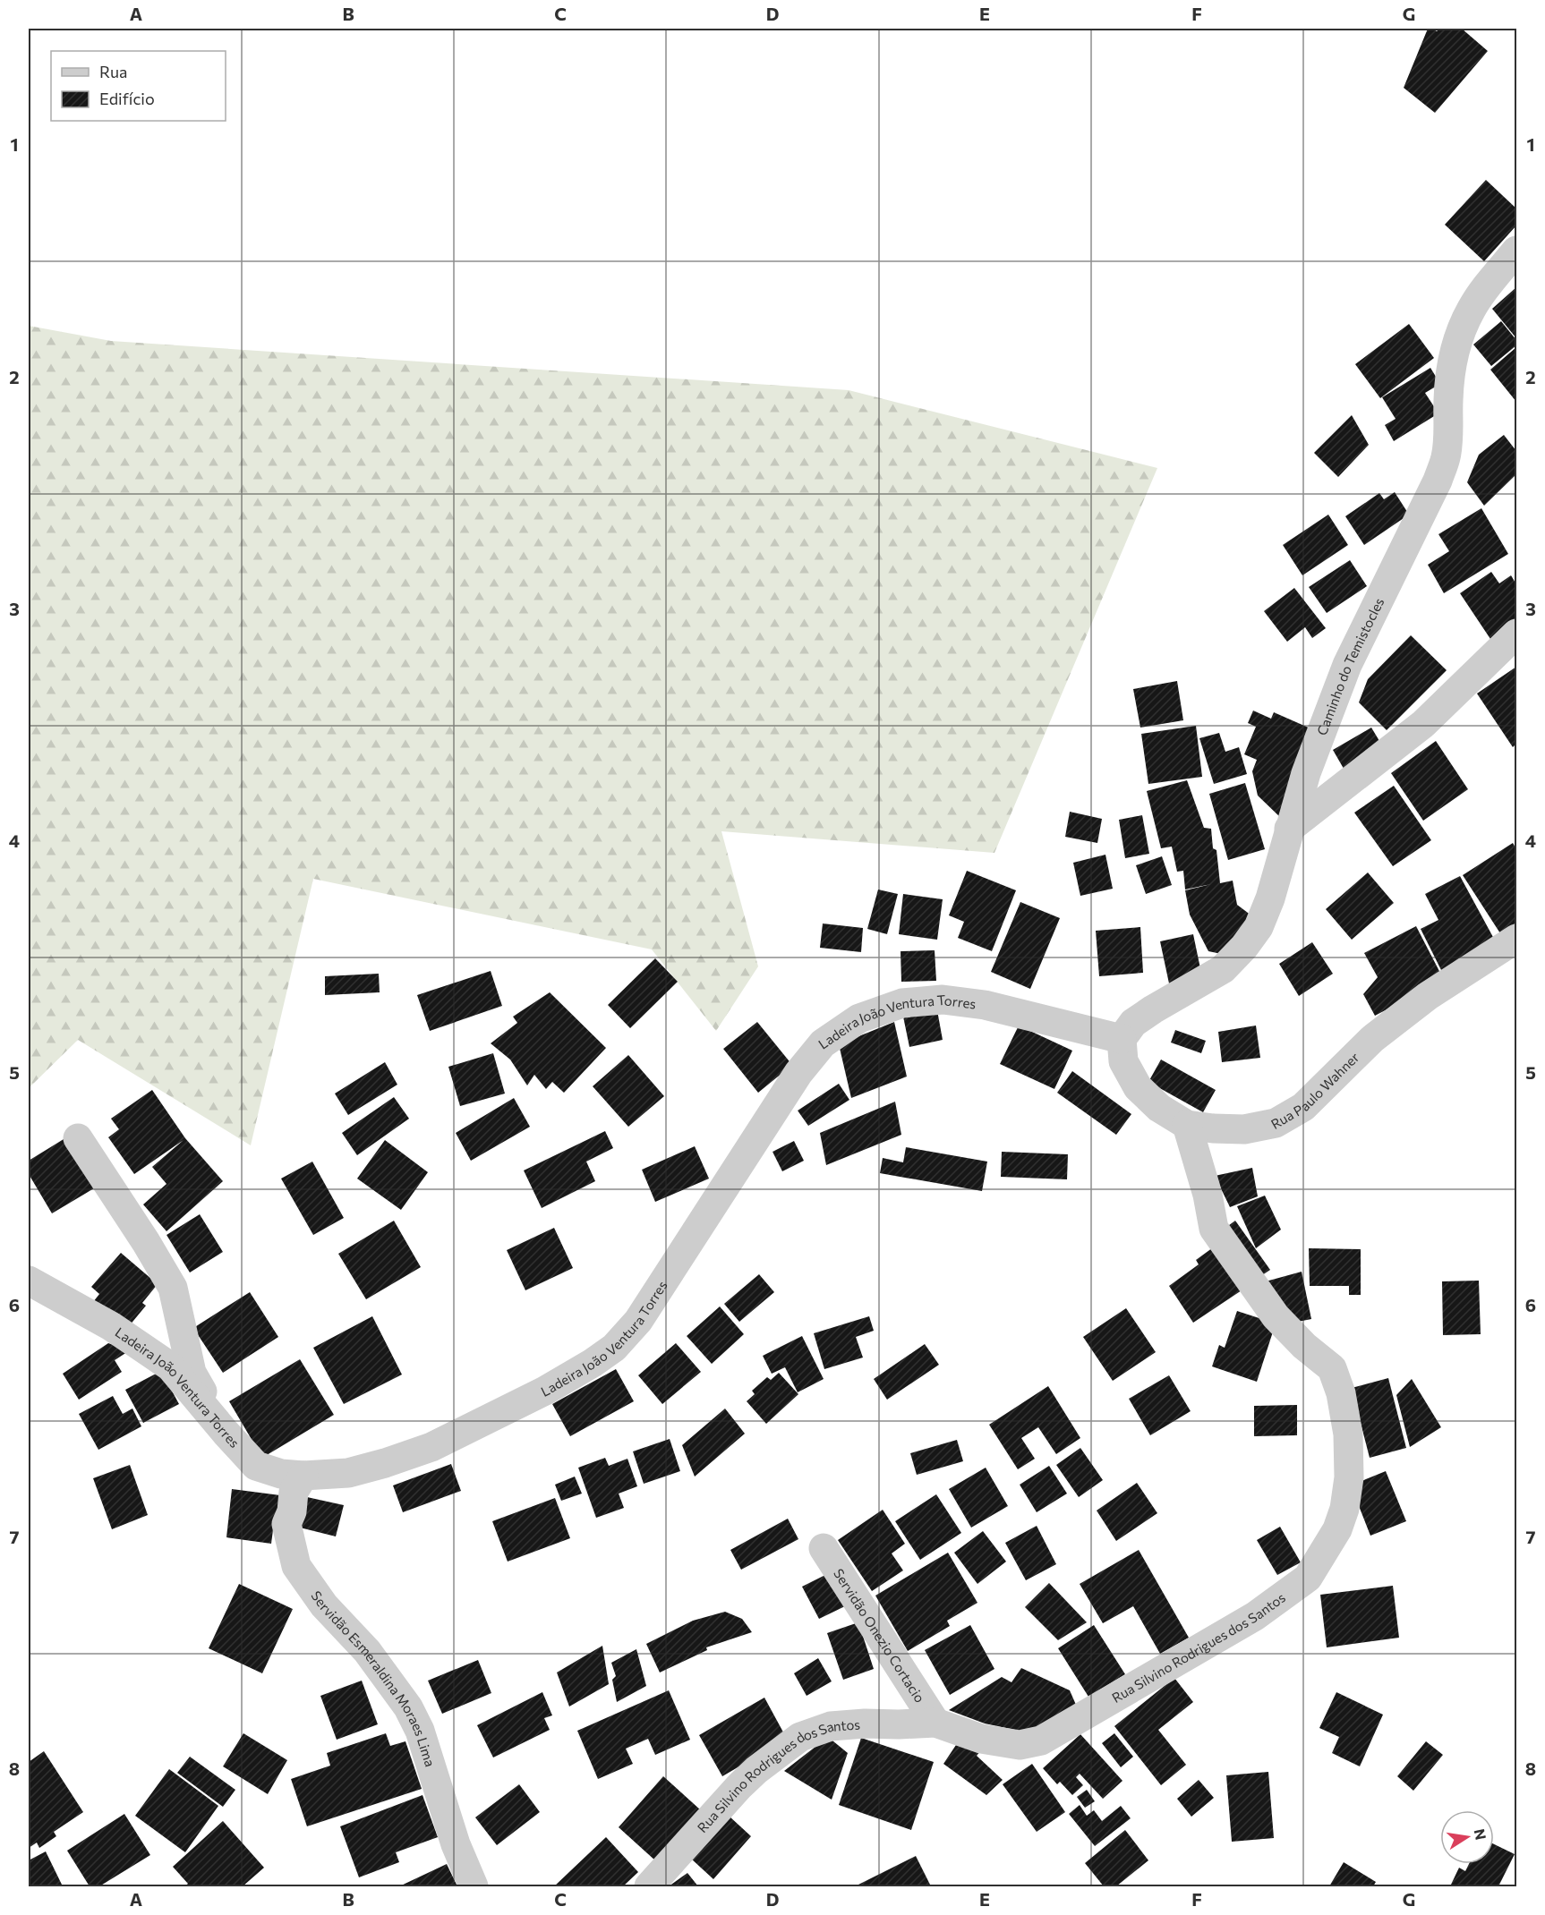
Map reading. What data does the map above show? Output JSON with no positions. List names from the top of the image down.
{
  "streets": {
    "street": [
      "Caminho do Temistocles",
      "Ladeira João Ventura Torres",
      "Rua Paulo Wahner",
      "Servidão Onezio Cortacio",
      "Rua Silvino Rodrigues dos Santos",
      "Servidão Esmeraldina Moraes Lima"
    ]
  },
  "crossings": [
    ["Caminho do Temistocles", "Ladeira João Ventura Torres"],
    ["Caminho do Temistocles", "Rua Paulo Wahner"],
    ["Ladeira João Ventura Torres", "Rua Paulo Wahner"],
    ["Ladeira João Ventura Torres", "Servidão Esmeraldina Moraes Lima"],
    ["Rua Paulo Wahner", "Rua Silvino Rodrigues dos Santos"],
    ["Servidão Onezio Cortacio", "Rua Silvino Rodrigues dos Santos"]
  ],
  "legend": ["Rua", "Edifício"],
  "north": "right",
  "grid": {
    "columns": [
      "A",
      "B",
      "C",
      "D",
      "E",
      "F",
      "G"
    ],
    "rows": [
      "1",
      "2",
      "3",
      "4",
      "5",
      "6",
      "7",
      "8"
    ]
  }
}
